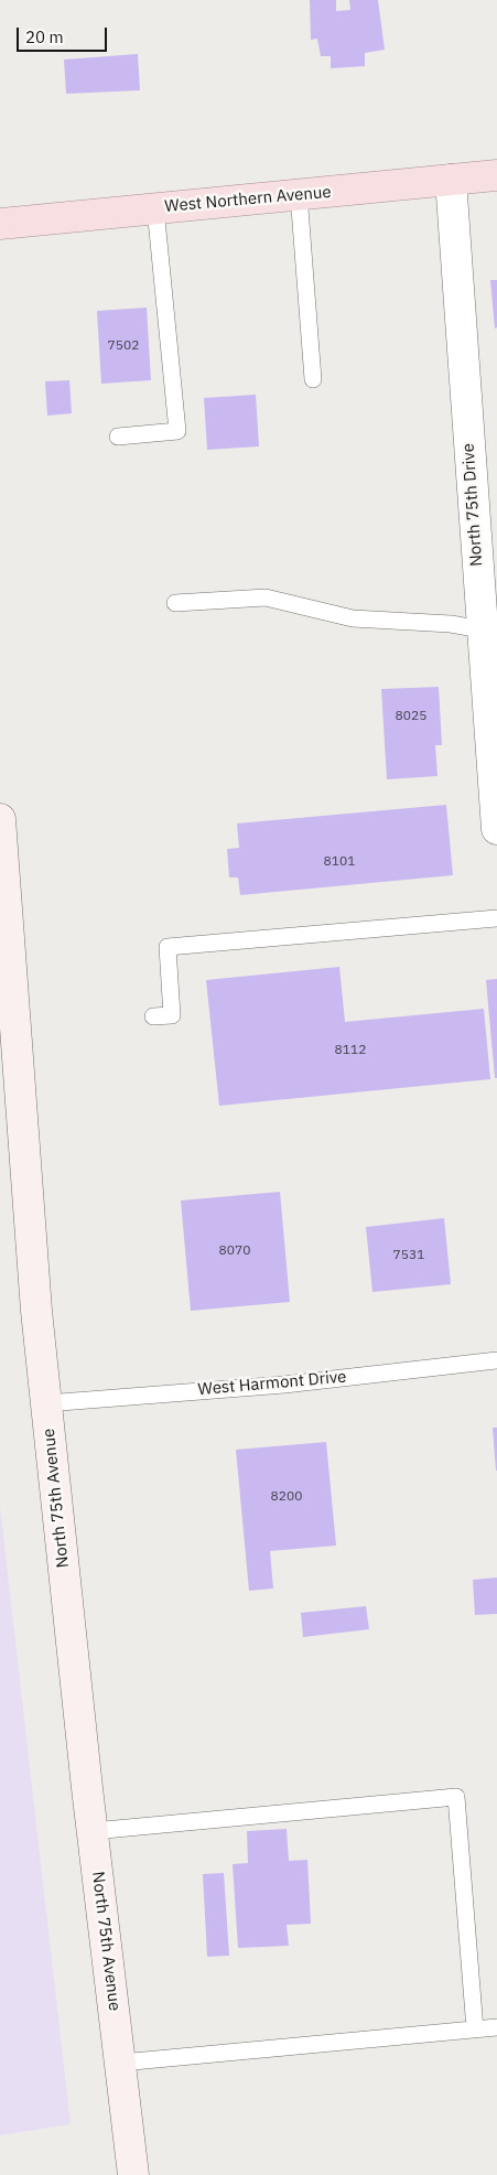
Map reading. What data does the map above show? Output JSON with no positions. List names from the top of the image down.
{
  "streets": {
    "main road": ["West Northern Avenue", "North 75th Avenue"],
    "street": ["North 75th Drive"],
    "lane": ["West Harmont Drive"]
  },
  "crossings": [
    ["West Northern Avenue", "North 75th Drive"],
    ["West Harmont Drive", "North 75th Avenue"]
  ],
  "house_numbers": [
    "7502",
    "8025",
    "8101",
    "8112",
    "8070",
    "7531",
    "8200"
  ],
  "scale_bar": "20 m"
}
